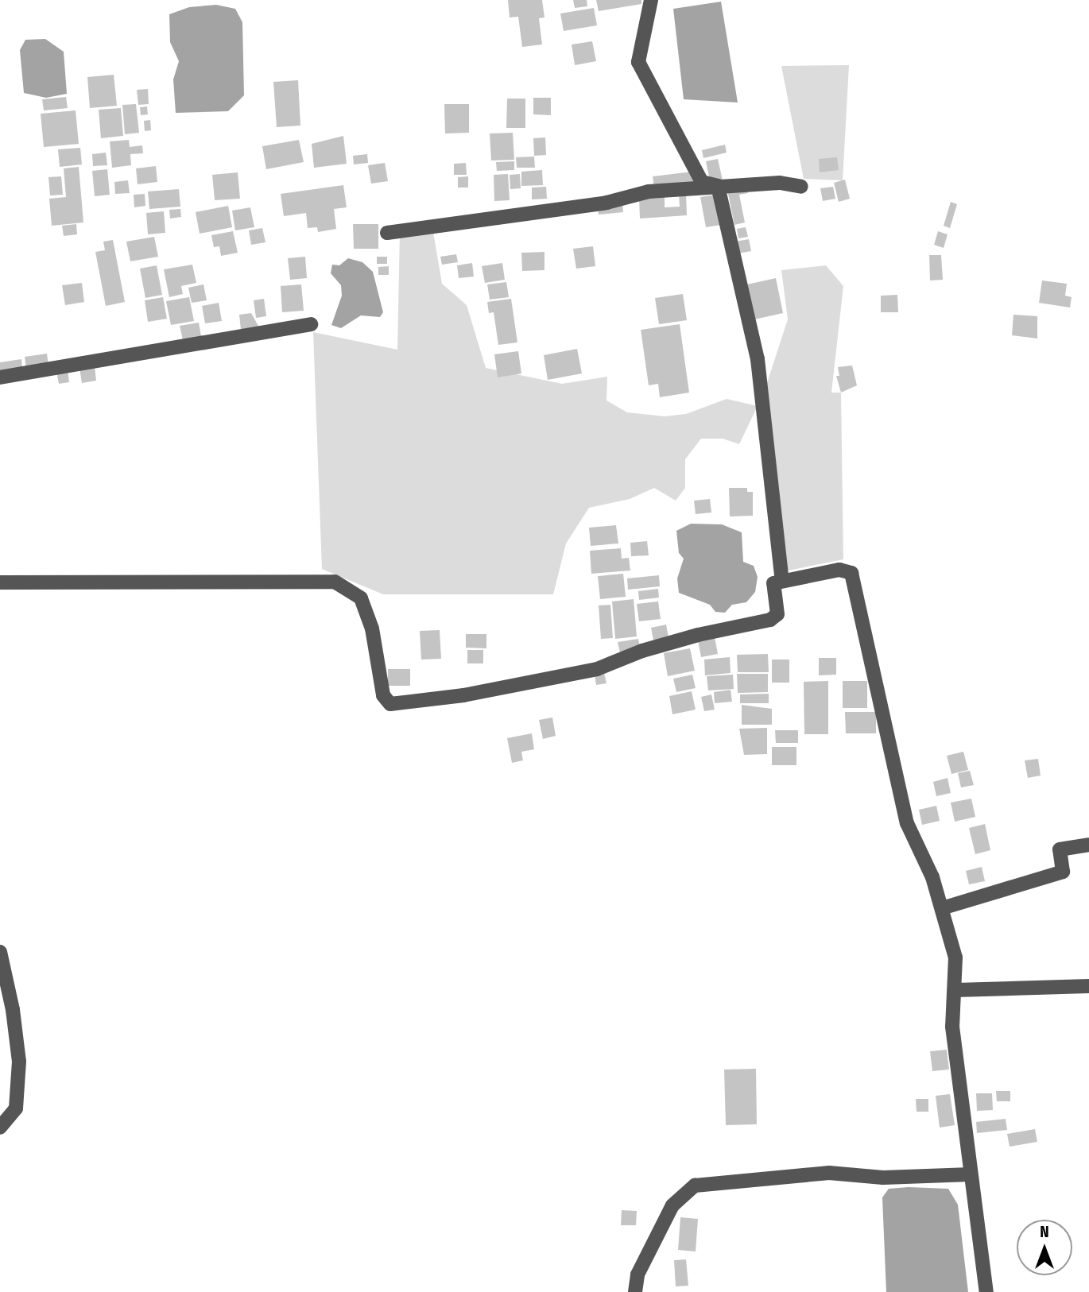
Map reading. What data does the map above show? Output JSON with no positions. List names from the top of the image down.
{
  "north": "top"
}
